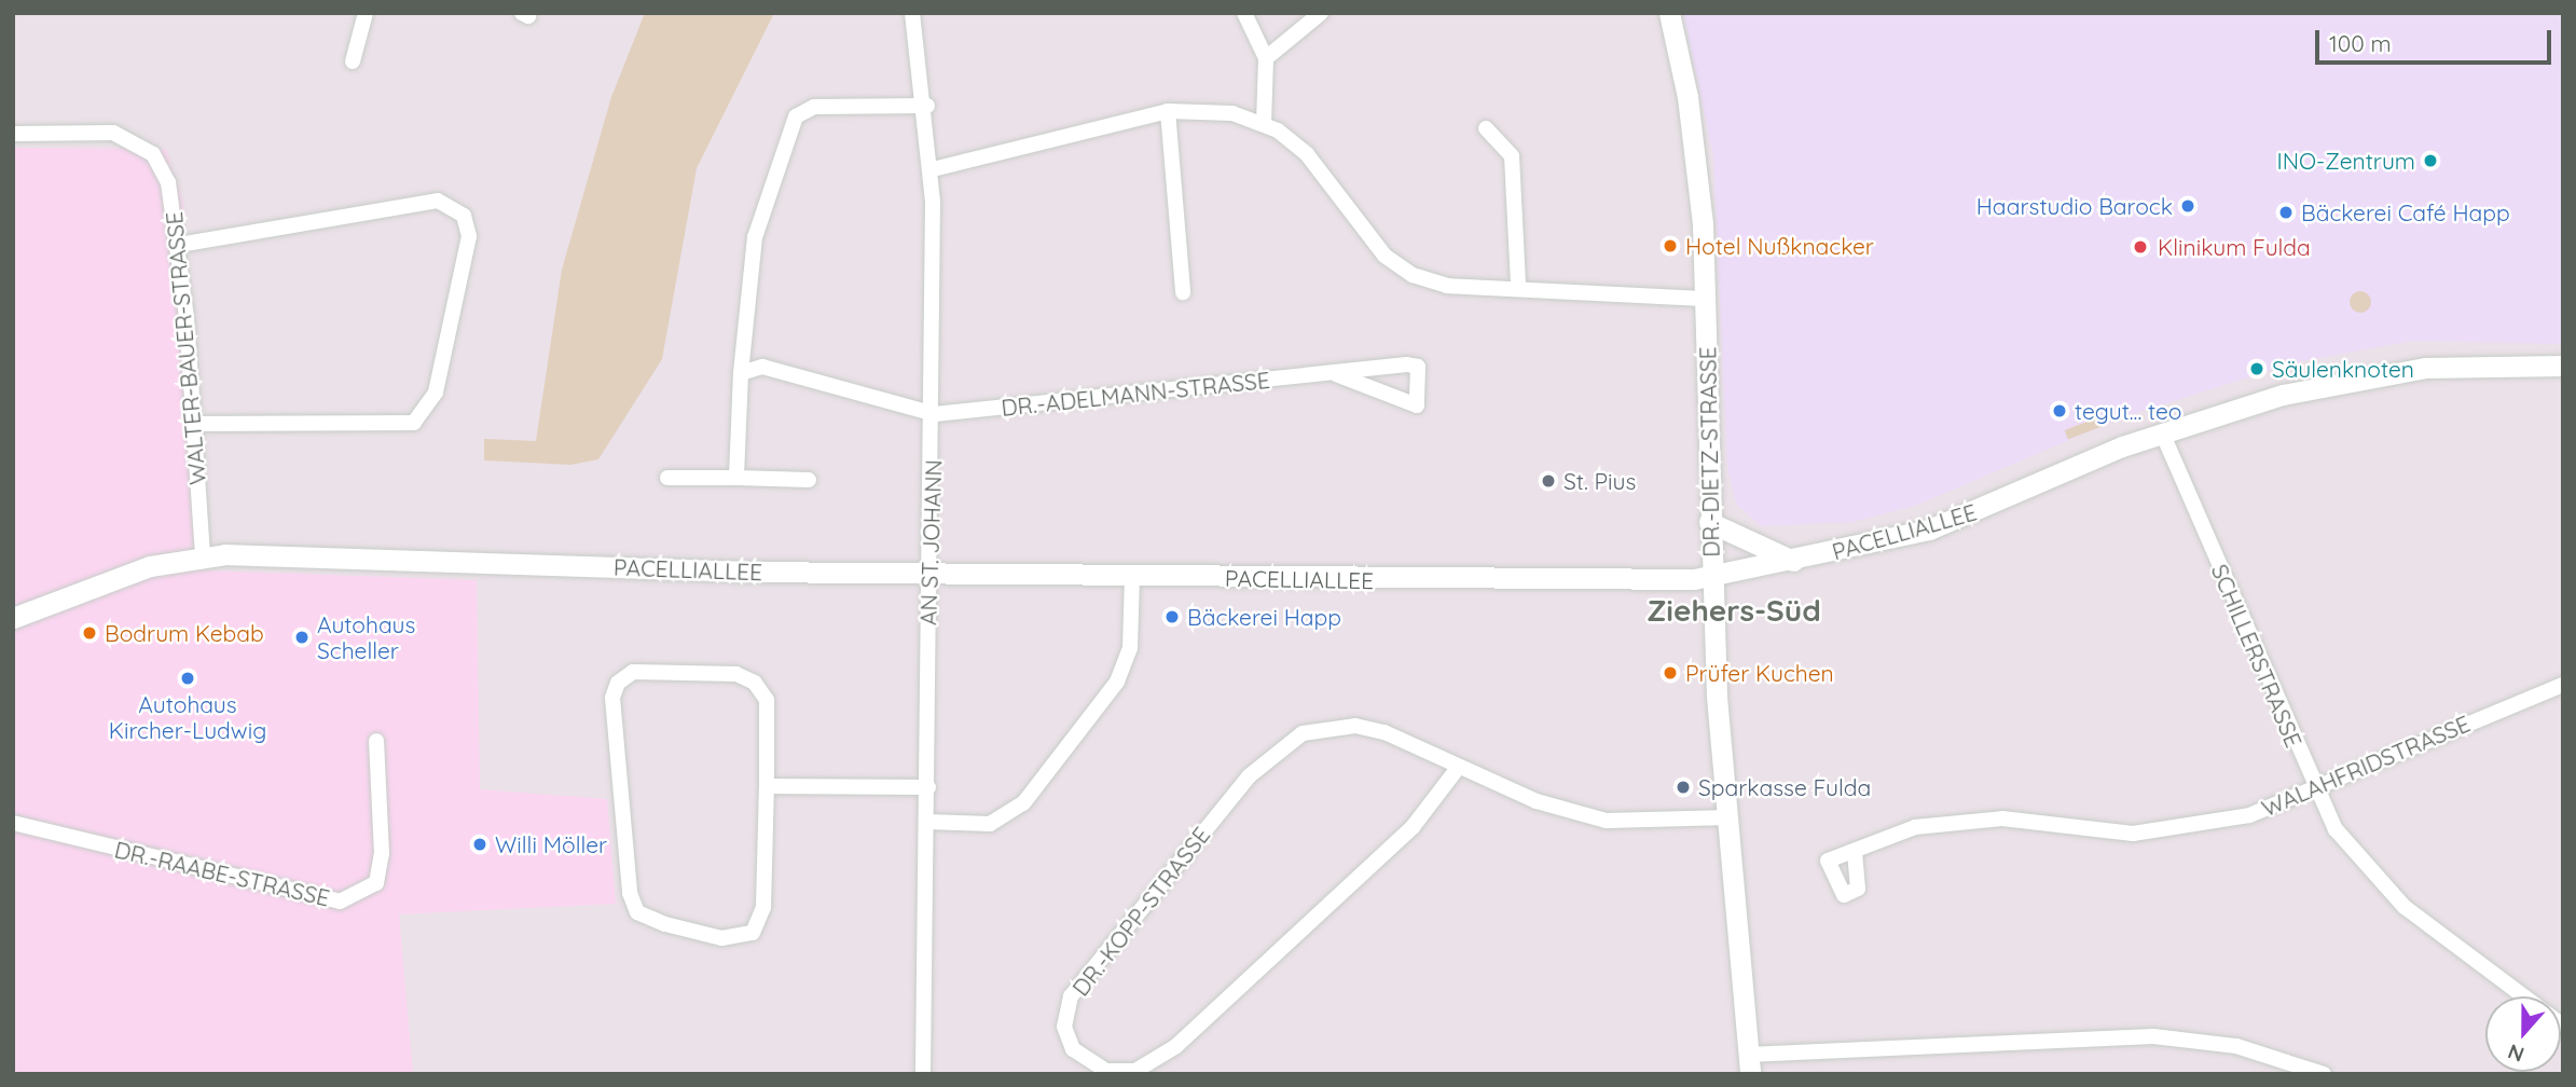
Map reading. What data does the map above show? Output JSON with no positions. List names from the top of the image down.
{
  "streets": {
    "main road": ["DR.-DIETZ-STRASSE", "PACELLIALLEE"],
    "street": [
      "WALTER-BAUER-STRASSE",
      "DR.-ADELMANN-STRASSE",
      "AN ST. JOHANN",
      "SCHILLERSTRASSE",
      "WALAHFRIDSTRASSE",
      "DR.-RAABE-STRASSE",
      "DR.-KOPP-STRASSE"
    ]
  },
  "crossings": [
    ["WALTER-BAUER-STRASSE", "PACELLIALLEE"],
    ["DR.-ADELMANN-STRASSE", "AN ST. JOHANN"],
    ["DR.-DIETZ-STRASSE", "PACELLIALLEE"],
    ["DR.-DIETZ-STRASSE", "DR.-KOPP-STRASSE"],
    ["PACELLIALLEE", "AN ST. JOHANN"],
    ["PACELLIALLEE", "SCHILLERSTRASSE"],
    ["SCHILLERSTRASSE", "WALAHFRIDSTRASSE"]
  ],
  "districts": ["Ziehers-Süd"],
  "places": [
    "INO-Zentrum",
    "Haarstudio Barock",
    "Bäckerei Café Happ",
    "Hotel Nußknacker",
    "Klinikum Fulda",
    "Säulenknoten",
    "tegut... teo",
    "St. Pius",
    "Bäckerei Happ",
    "Bodrum Kebab",
    "Autohaus Scheller",
    "Prüfer Kuchen",
    "Autohaus Kircher-Ludwig",
    "Sparkasse Fulda",
    "Willi Möller"
  ],
  "scale_bar": "100 m",
  "north": "bottom"
}
